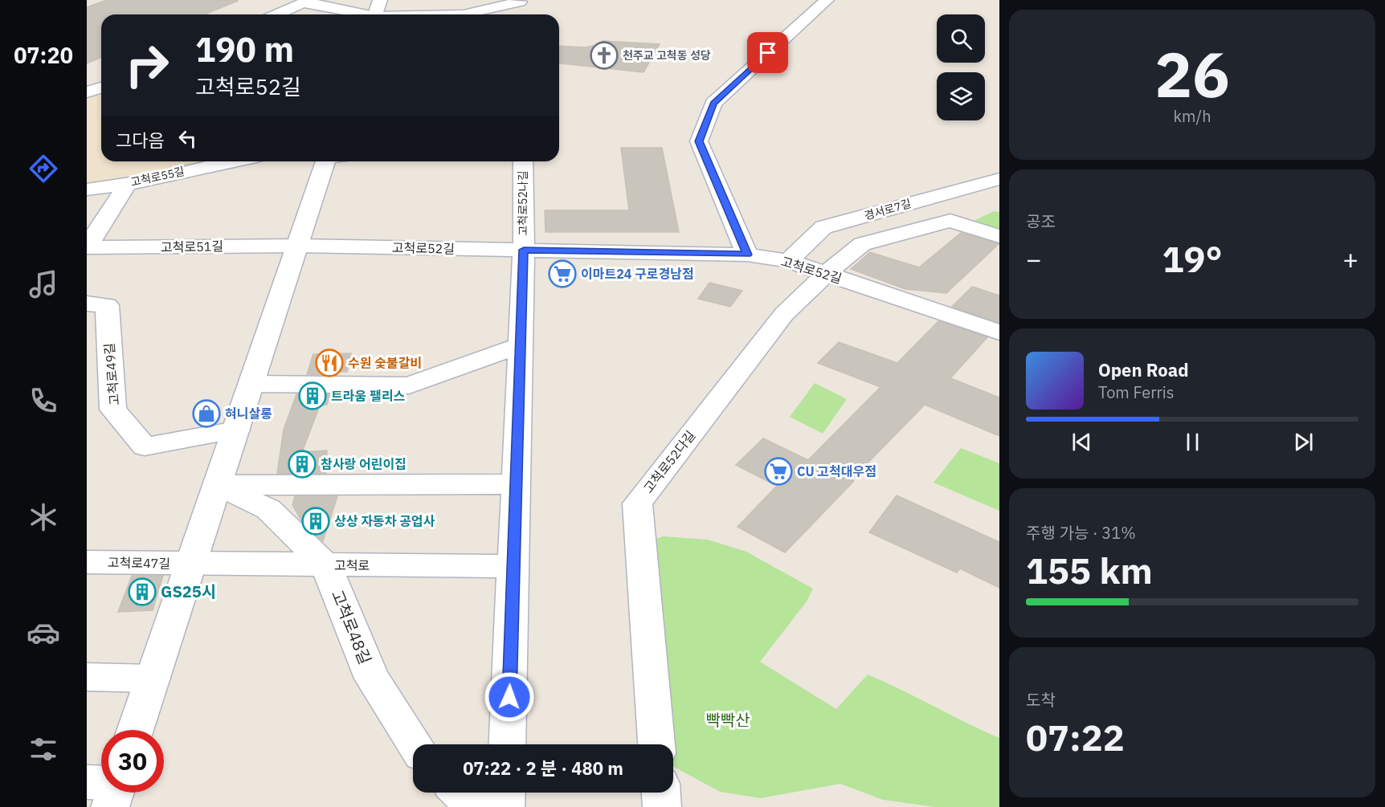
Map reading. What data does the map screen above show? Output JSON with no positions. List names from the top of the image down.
{
  "streets": {
    "street": [
      "고척로55길",
      "고척로52나길",
      "경서로7길",
      "고척로51길",
      "고척로52길",
      "고척로49길",
      "고척로52다길",
      "고척로47길",
      "고척로",
      "고척로48길"
    ]
  },
  "crossings": [
    ["고척로52나길", "고척로52길"],
    ["고척로52나길", "고척로"],
    ["경서로7길", "고척로52길"],
    ["고척로51길", "고척로52길"],
    ["고척로52길", "고척로52다길"],
    ["고척로47길", "고척로"],
    ["고척로", "고척로48길"]
  ],
  "parks": ["빡빡산"],
  "places": {
    "church": ["천주교 고척동 성당"],
    "supermarket": ["이마트24 구로경남점", "CU 고척대우점"],
    "restaurant": ["수원 숯불갈비"],
    "building": [
      "트라움 팰리스",
      "참사랑 어린이집",
      "상상 자동차 공업사",
      "GS25시"
    ],
    "shop": ["혀니살롱"]
  },
  "page": {
    "tabs": "07:20",
    "tile": [
      ["26", "km/h"],
      "공조",
      ["주행 가능 · 31%", "155 km"],
      ["도착", "07:22"]
    ],
    "turn": ["190 m", "고척로52길"],
    "then": "그다음",
    "heat": ["−", "19°", "+"],
    "song": ["Open Road", "Tom Ferris"],
    "limit": "30",
    "trip": "07:22 · 2 분 · 480 m"
  }
}
